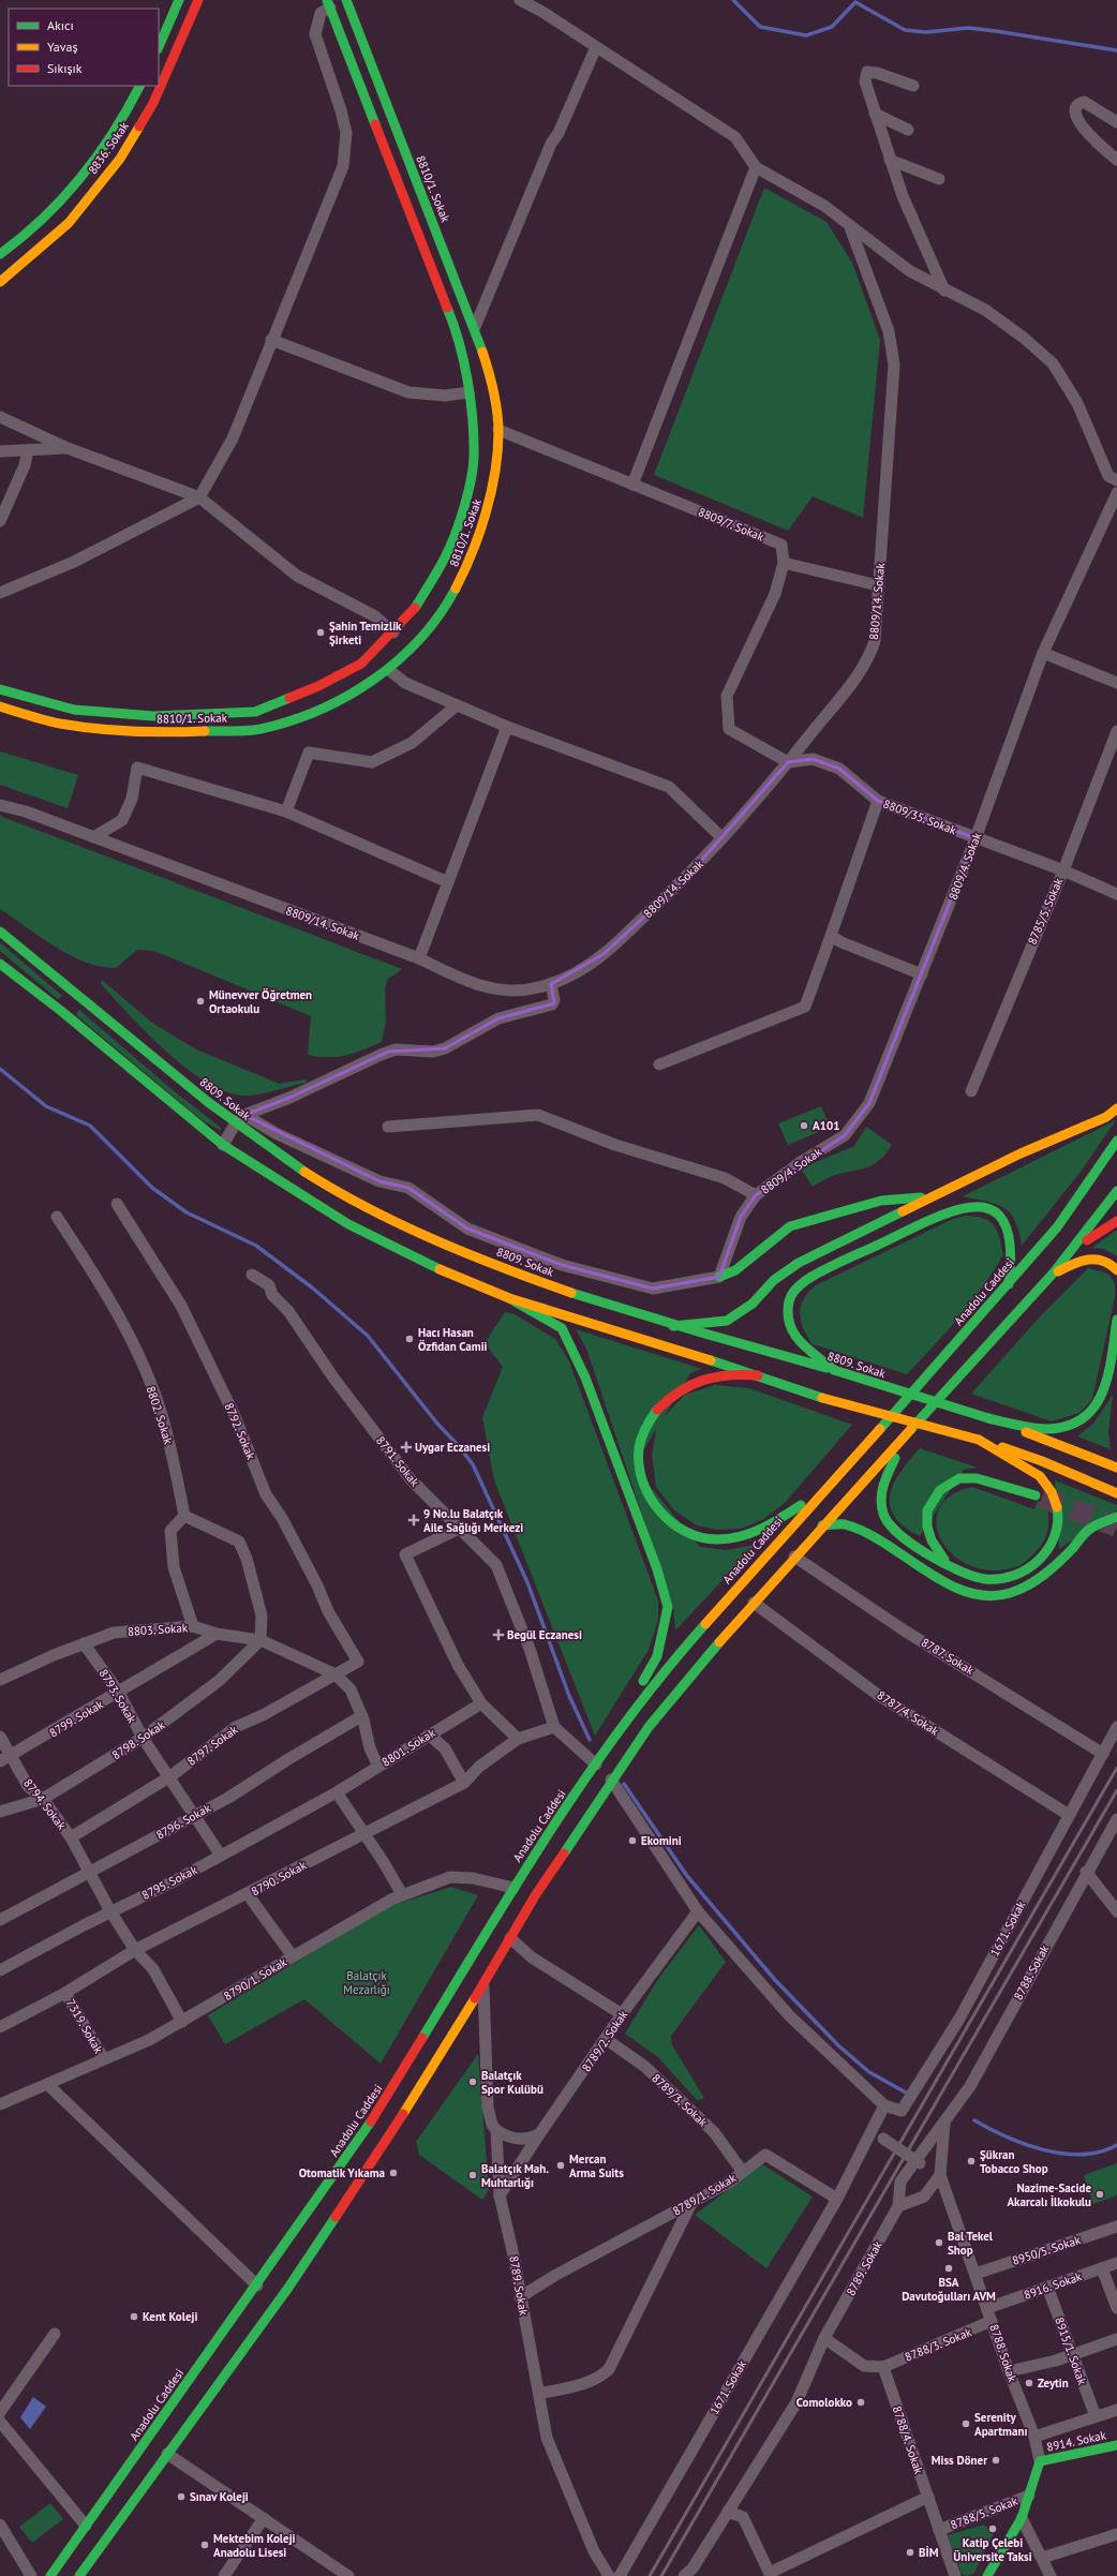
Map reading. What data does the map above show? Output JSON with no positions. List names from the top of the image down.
{
  "streets": {
    "main road": [
      "8836. Sokak",
      "8810/1. Sokak",
      "8809. Sokak",
      "Anadolu Caddesi",
      "8788. Sokak",
      "8914. Sokak"
    ],
    "street": [
      "8809/7. Sokak",
      "8809/14. Sokak",
      "8809/35. Sokak",
      "8809/4. Sokak",
      "8785/5. Sokak",
      "8802. Sokak",
      "8792. Sokak",
      "8791. Sokak",
      "8803. Sokak",
      "8787. Sokak",
      "8793. Sokak",
      "8787/4. Sokak",
      "8799. Sokak",
      "8798. Sokak",
      "8797. Sokak",
      "8801. Sokak",
      "8794. Sokak",
      "8796. Sokak",
      "8790. Sokak",
      "8795. Sokak",
      "1671. Sokak",
      "8790/1. Sokak",
      "7319. Sokak",
      "8789/2. Sokak",
      "8789/3. Sokak",
      "8789/1. Sokak",
      "8950/5. Sokak",
      "8789. Sokak",
      "8916. Sokak",
      "8788/3. Sokak",
      "8915/1. Sokak",
      "8788/4. Sokak",
      "8788/5. Sokak"
    ]
  },
  "crossings": [
    ["8810/1. Sokak", "8809/7. Sokak"],
    ["8809/14. Sokak", "8809/35. Sokak"],
    ["8809/35. Sokak", "8809/4. Sokak"],
    ["8809/35. Sokak", "8785/5. Sokak"],
    ["Anadolu Caddesi", "8790/1. Sokak"],
    ["8792. Sokak", "8797. Sokak"],
    ["8791. Sokak", "8790. Sokak"],
    ["8803. Sokak", "8793. Sokak"],
    ["8803. Sokak", "8799. Sokak"],
    ["8803. Sokak", "8798. Sokak"],
    ["8803. Sokak", "8797. Sokak"],
    ["8803. Sokak", "8801. Sokak"],
    ["8803. Sokak", "8796. Sokak"],
    ["8787. Sokak", "1671. Sokak"],
    ["8793. Sokak", "8799. Sokak"],
    ["8793. Sokak", "8798. Sokak"],
    ["8793. Sokak", "8797. Sokak"],
    ["8793. Sokak", "8796. Sokak"],
    ["8793. Sokak", "8795. Sokak"],
    ["8787/4. Sokak", "1671. Sokak"],
    ["8799. Sokak", "8794. Sokak"],
    ["8798. Sokak", "8794. Sokak"],
    ["8797. Sokak", "8794. Sokak"],
    ["8801. Sokak", "8795. Sokak"],
    ["8794. Sokak", "8796. Sokak"],
    ["8794. Sokak", "8790. Sokak"],
    ["8794. Sokak", "8795. Sokak"],
    ["8790. Sokak", "7319. Sokak"],
    ["1671. Sokak", "8789/1. Sokak"],
    ["8788. Sokak", "8950/5. Sokak"],
    ["8788. Sokak", "8789. Sokak"],
    ["8788. Sokak", "8916. Sokak"],
    ["8788. Sokak", "8788/3. Sokak"],
    ["8788. Sokak", "8914. Sokak"],
    ["8788. Sokak", "8788/5. Sokak"],
    ["8790/1. Sokak", "7319. Sokak"],
    ["8789/2. Sokak", "8789/3. Sokak"],
    ["8789/2. Sokak", "8789. Sokak"],
    ["8789/3. Sokak", "8789/1. Sokak"],
    ["8789/1. Sokak", "8789. Sokak"],
    ["8916. Sokak", "8915/1. Sokak"],
    ["8788/3. Sokak", "8788/4. Sokak"],
    ["8788/4. Sokak", "8788/5. Sokak"]
  ],
  "parks": ["Balatçık Mezarlığı"],
  "places": {
    "other": [
      "Şahin Temizlik Şirketi",
      "Münevver Öğretmen Ortaokulu",
      "A101",
      "Hacı Hasan Özfidan Camii",
      "Ekomini",
      "Balatçık Spor Kulübü",
      "Şükran Tobacco Shop",
      "Mercan Arma Suits",
      "Otomatik Yıkama",
      "Balatçık Mah. Muhtarlığı",
      "Nazime-Sacide Akarcalı İlkokulu",
      "Bal Tekel Shop",
      "BSA Davutoğulları AVM",
      "Kent Koleji",
      "Zeytin",
      "Comolokko",
      "Serenity Apartmanı",
      "Miss Döner",
      "Sınav Koleji",
      "Katip Çelebi Üniversite Taksi",
      "Mektebim Koleji Anadolu Lisesi",
      "BİM"
    ],
    "health": ["Uygar Eczanesi", "9 No.lu Balatçık Aile Sağlığı Merkezi", "Begül Eczanesi"]
  },
  "legend": ["Akıcı", "Yavaş", "Sıkışık"]
}
